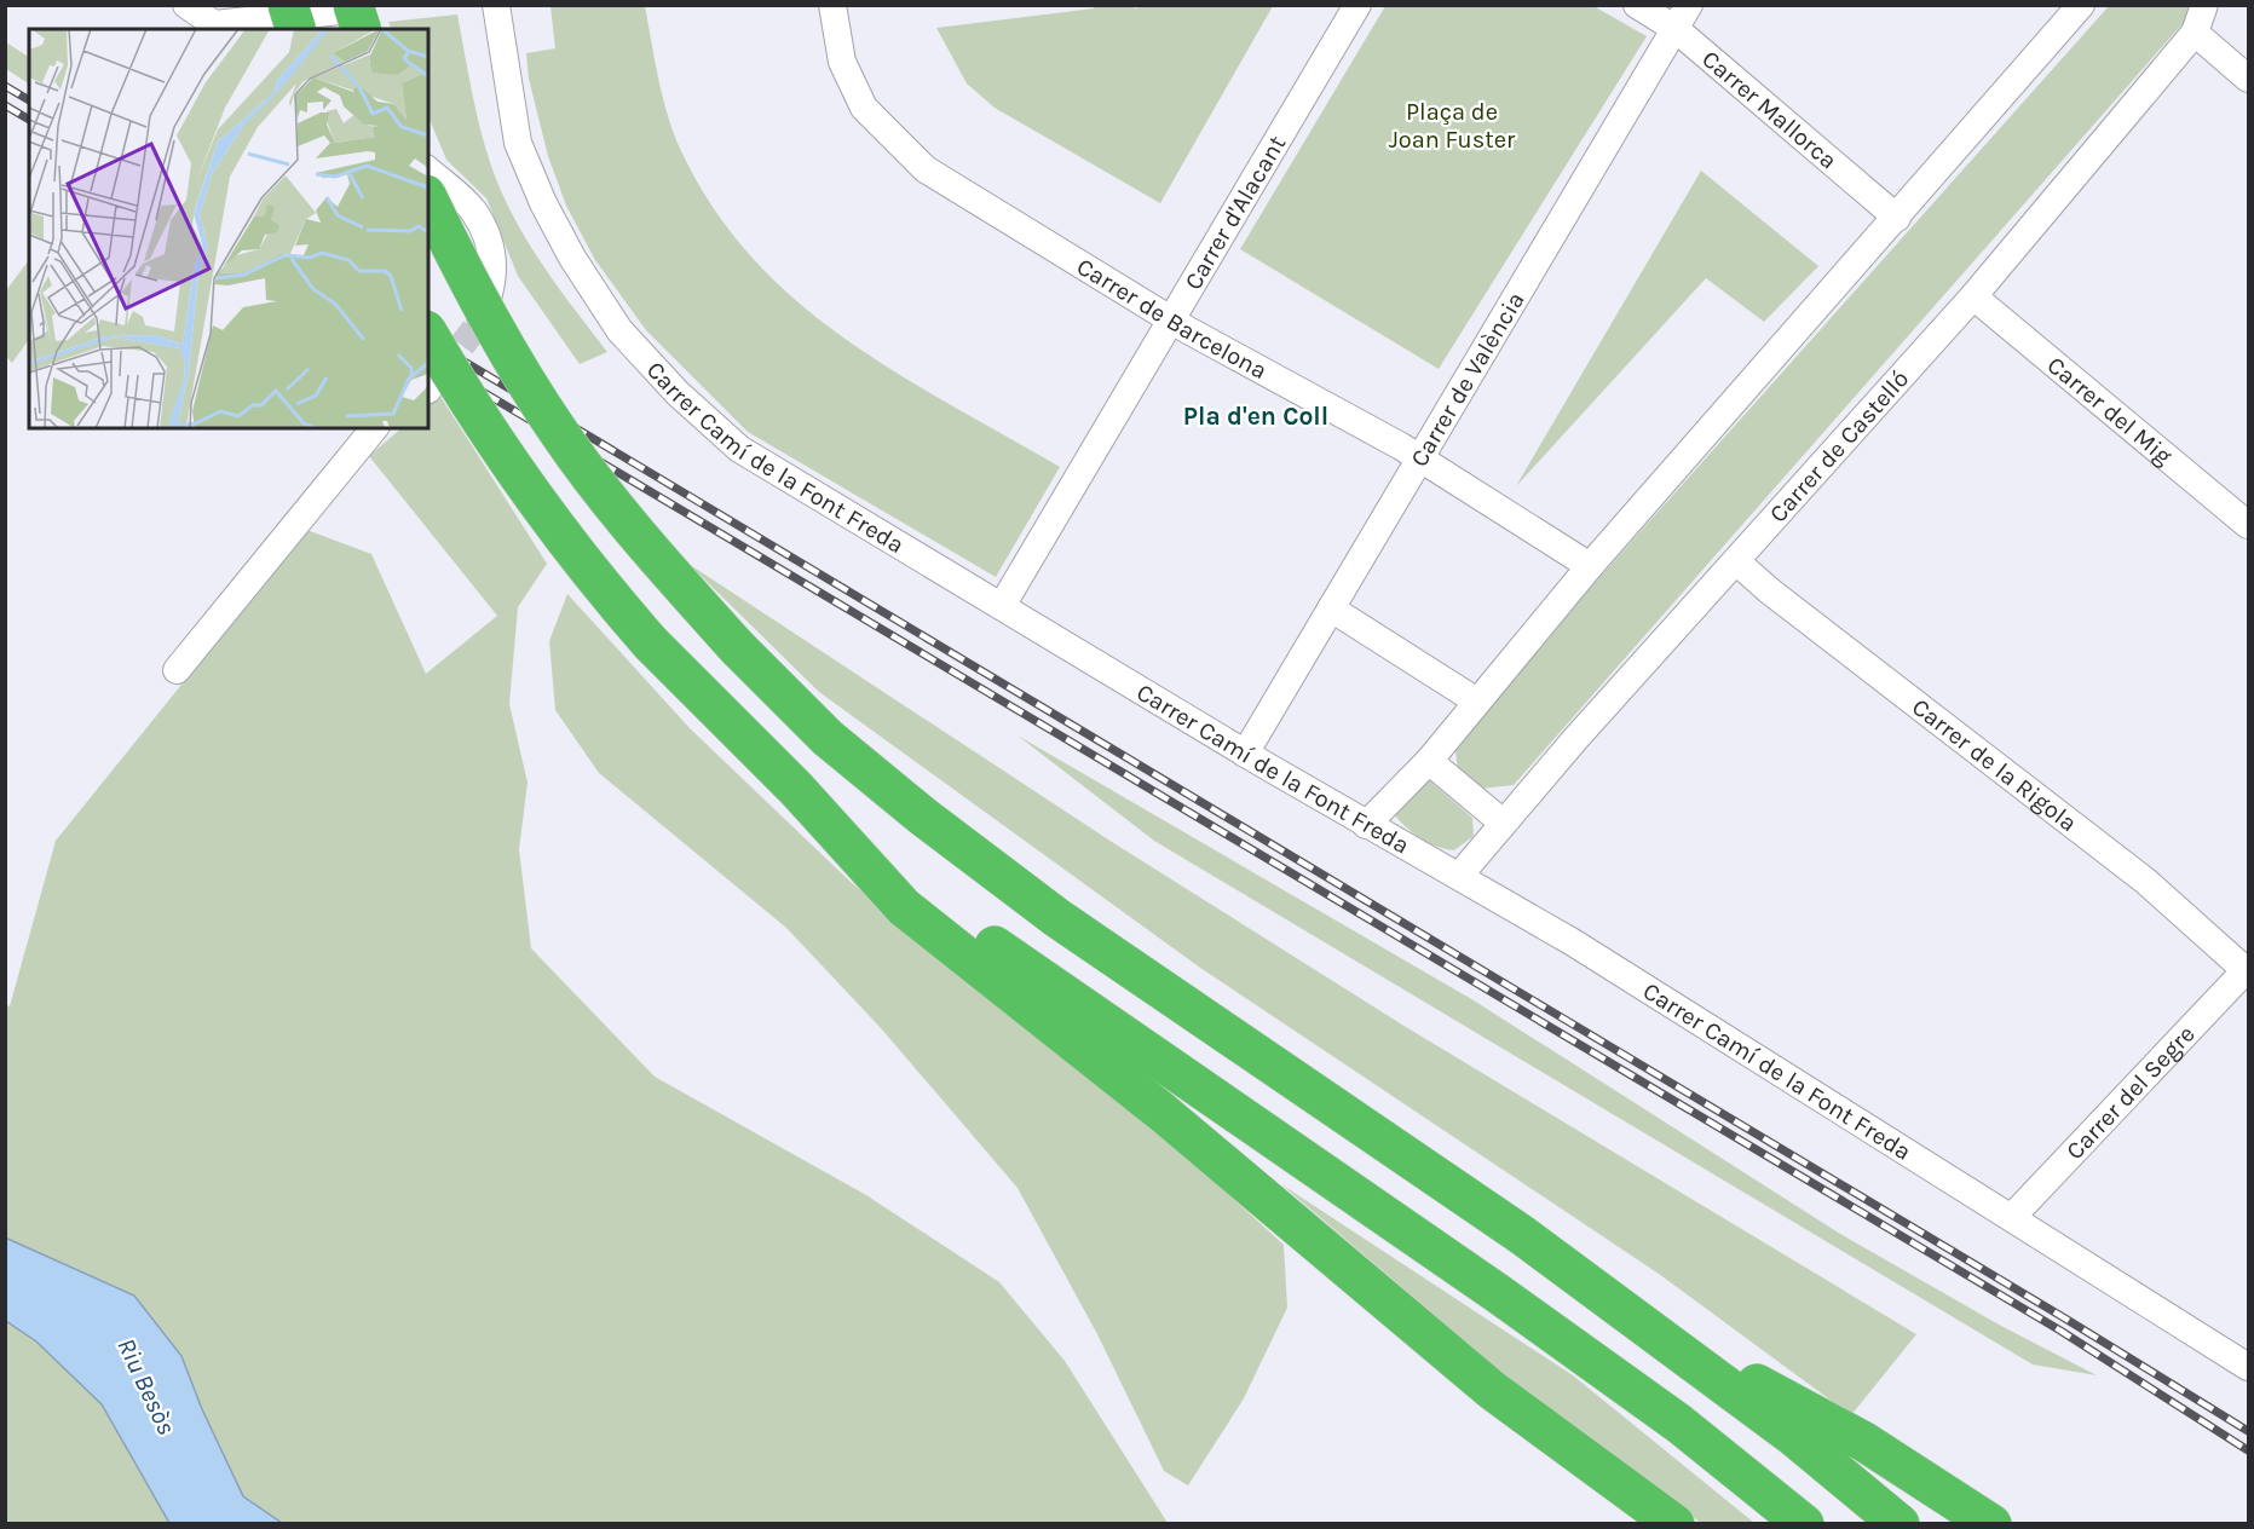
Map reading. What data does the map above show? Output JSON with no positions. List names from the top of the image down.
{
  "streets": {
    "street": [
      "Carrer Mallorca",
      "Carrer d'Alacant",
      "Carrer de Barcelona",
      "Carrer de València",
      "Carrer del Mig",
      "Carrer de Castelló",
      "Carrer Camí de la Font Freda",
      "Carrer de la Rigola",
      "Carrer del Segre"
    ]
  },
  "crossings": [
    ["Carrer Mallorca", "Carrer de València"],
    ["Carrer d'Alacant", "Carrer de Barcelona"],
    ["Carrer d'Alacant", "Carrer Camí de la Font Freda"],
    ["Carrer de Barcelona", "Carrer de València"],
    ["Carrer de València", "Carrer Camí de la Font Freda"],
    ["Carrer del Mig", "Carrer de Castelló"],
    ["Carrer de Castelló", "Carrer Camí de la Font Freda"],
    ["Carrer de Castelló", "Carrer de la Rigola"],
    ["Carrer Camí de la Font Freda", "Carrer del Segre"],
    ["Carrer de la Rigola", "Carrer del Segre"]
  ],
  "districts": ["Pla d'en Coll"],
  "water": ["Riu Besòs"],
  "parks": ["Plaça de Joan Fuster"]
}
